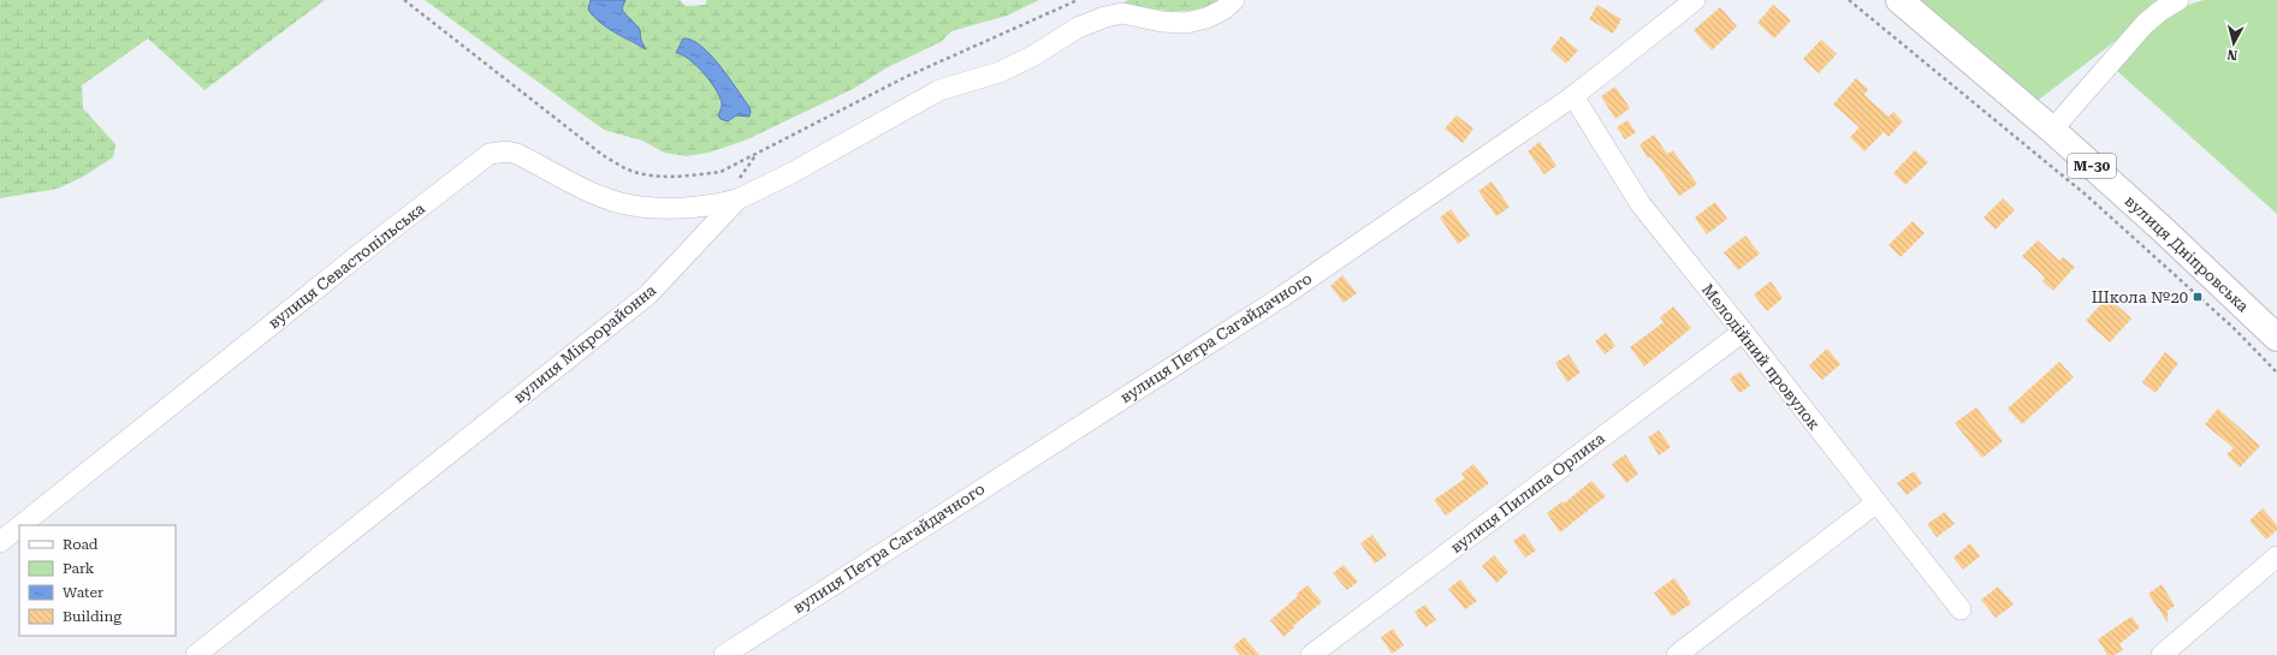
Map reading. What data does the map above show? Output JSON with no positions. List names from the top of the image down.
{
  "streets": {
    "highway": ["М-30", "вулиця Дніпровська"],
    "street": [
      "вулиця Севастопільська",
      "вулиця Петра Сагайдачного",
      "вулиця Мікрорайонна",
      "Мелодійний провулок",
      "вулиця Пилипа Орлика"
    ]
  },
  "crossings": [
    ["вулиця Севастопільська", "вулиця Мікрорайонна"],
    ["вулиця Петра Сагайдачного", "Мелодійний провулок"],
    ["Мелодійний провулок", "вулиця Пилипа Орлика"]
  ],
  "places": {
    "transit": ["Школа №20"]
  },
  "legend": [
    "Road",
    "Park",
    "Water",
    "Building"
  ],
  "north": "bottom"
}
